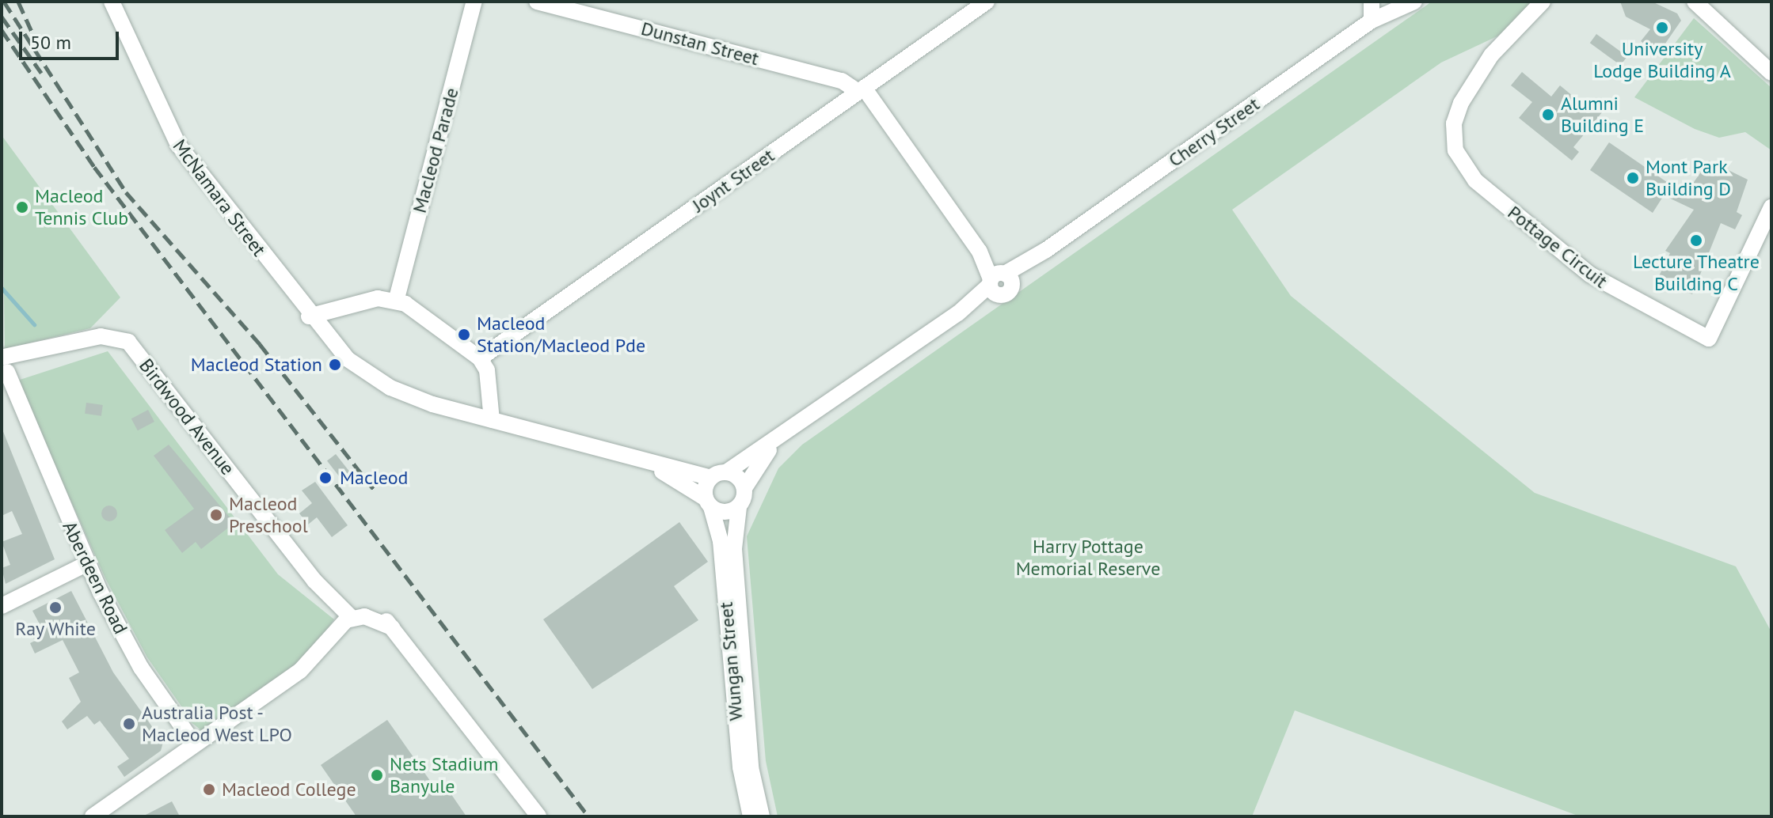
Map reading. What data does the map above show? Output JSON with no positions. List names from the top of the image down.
{
  "streets": {
    "street": [
      "Dunstan Street",
      "Cherry Street",
      "Macleod Parade",
      "Joynt Street",
      "McNamara Street",
      "Pottage Circuit",
      "Birdwood Avenue",
      "Aberdeen Road",
      "Wungan Street"
    ]
  },
  "crossings": [
    ["Dunstan Street", "Cherry Street"],
    ["Dunstan Street", "Joynt Street"],
    ["Cherry Street", "McNamara Street"],
    ["Cherry Street", "Wungan Street"],
    ["McNamara Street", "Wungan Street"],
    ["Birdwood Avenue", "Aberdeen Road"]
  ],
  "parks": ["Harry Pottage Memorial Reserve"],
  "places": [
    "University Lodge Building A",
    "Alumni Building E",
    "Mont Park Building D",
    "Macleod Tennis Club",
    "Lecture Theatre Building C",
    "Macleod Station/Macleod Pde",
    "Macleod Station",
    "Macleod",
    "Macleod Preschool",
    "Ray White",
    "Australia Post - Macleod West LPO",
    "Nets Stadium Banyule",
    "Macleod College"
  ],
  "scale_bar": "50 m"
}
